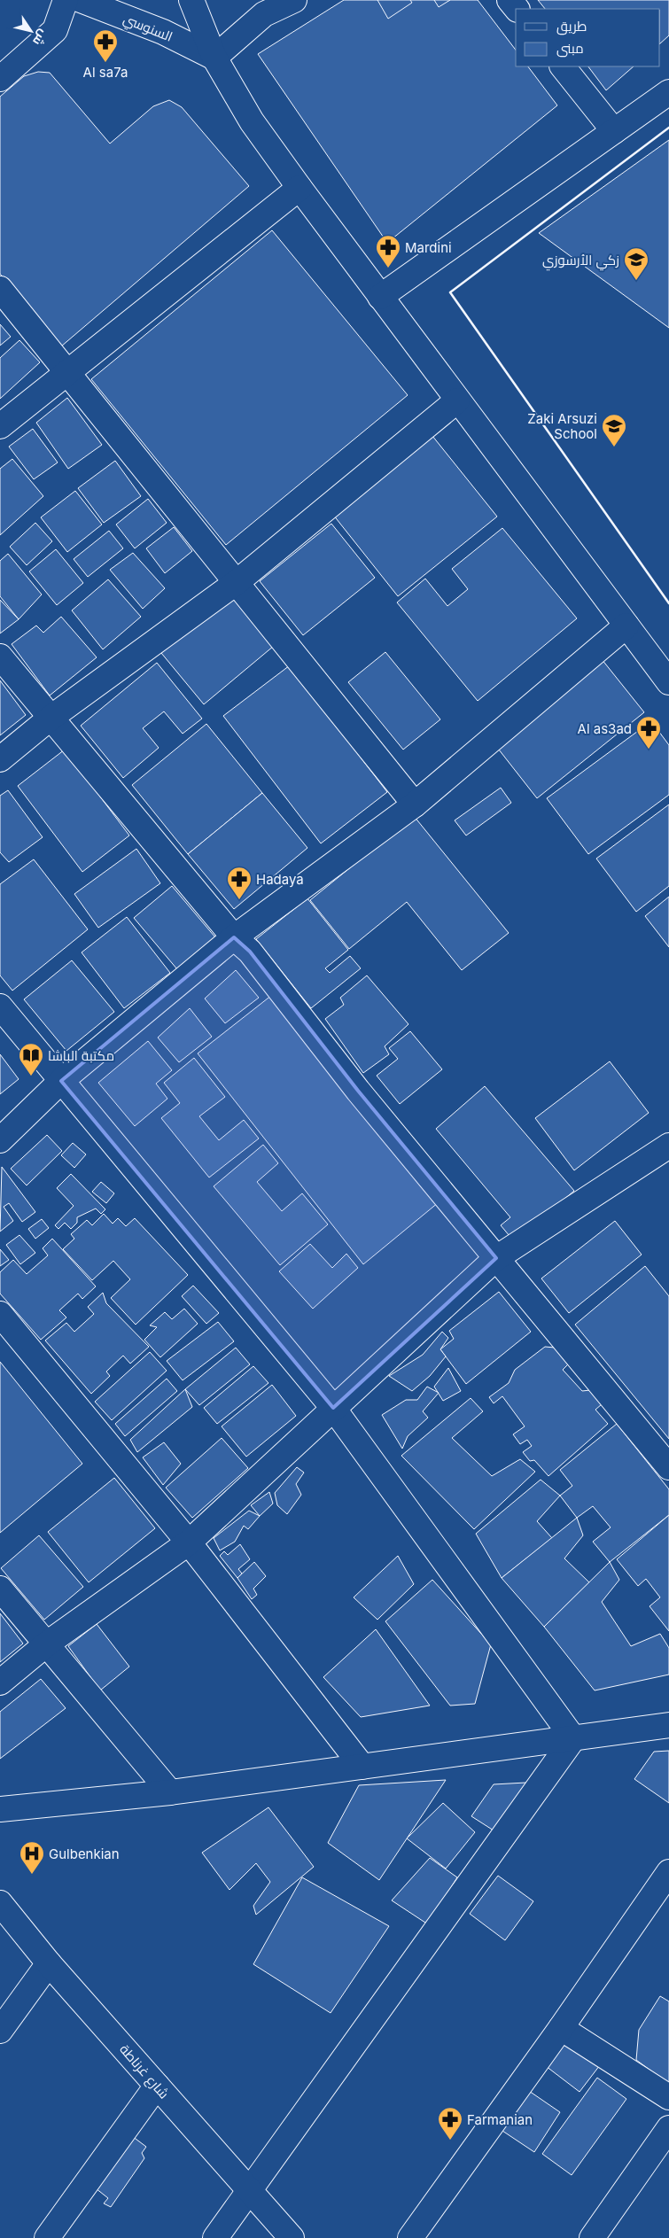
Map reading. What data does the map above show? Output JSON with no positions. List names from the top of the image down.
{
  "streets": {
    "street": ["السنوسي", "شارع غرناطة"]
  },
  "places": {
    "pharmacy": [
      "Al sa7a",
      "Mardini",
      "Al as3ad",
      "Hadaya",
      "Farmanian"
    ],
    "school or university": ["زكي الأرسوزي", "Zaki Arsuzi School"],
    "library": ["مكتبة الباشا"],
    "hospital": ["Gulbenkian"]
  },
  "legend": ["طريق", "مبنى"],
  "north": "bottom right"
}
